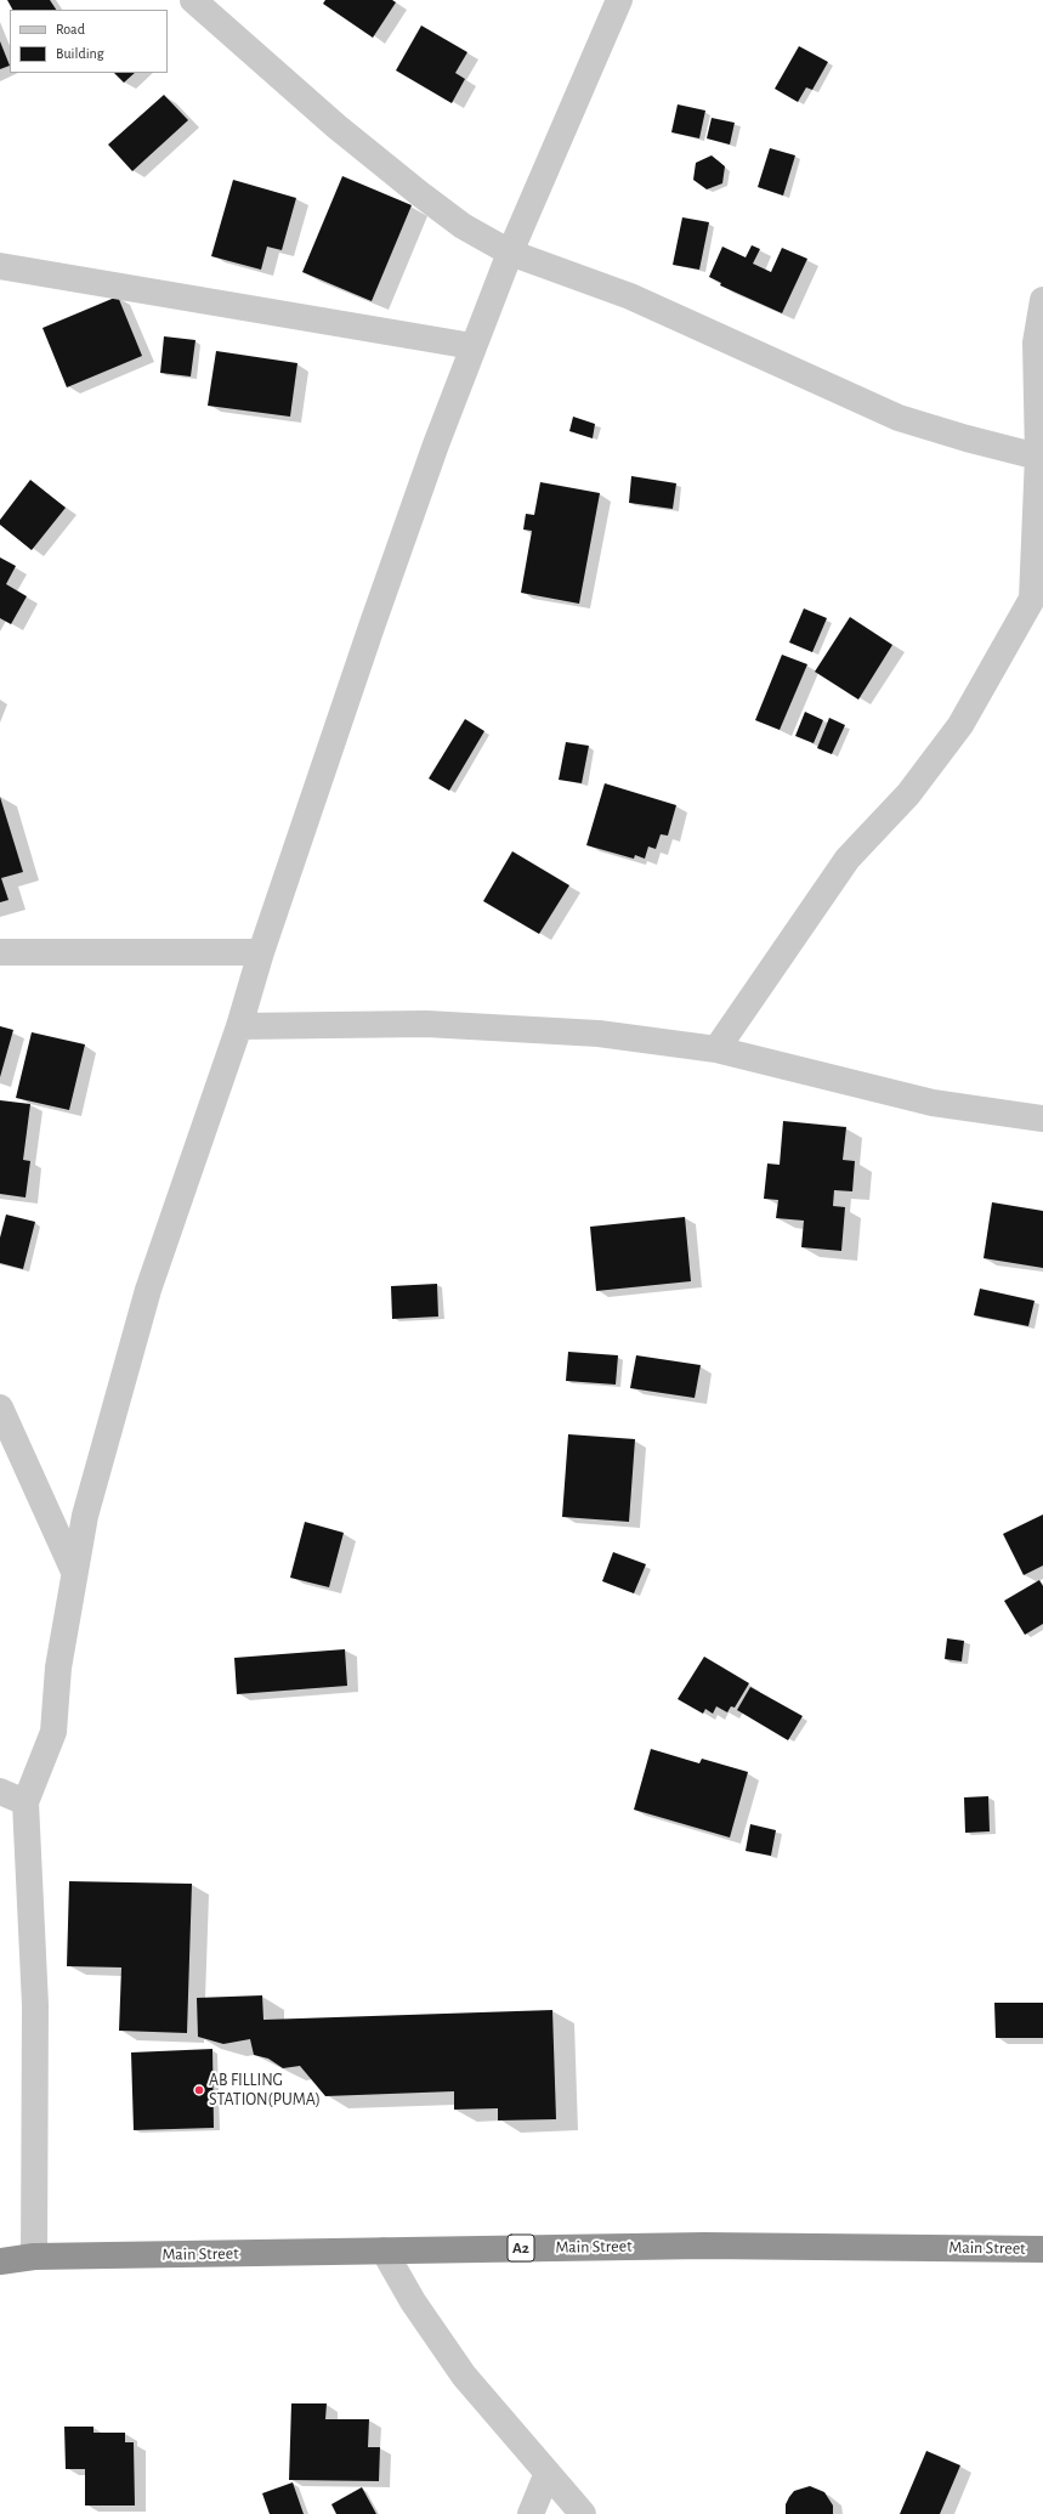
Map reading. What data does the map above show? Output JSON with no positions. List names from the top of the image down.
{
  "streets": {
    "highway": ["Main Street", "A2"]
  },
  "places": ["AB FILLING STATION(PUMA)"],
  "legend": ["Road", "Building"]
}
